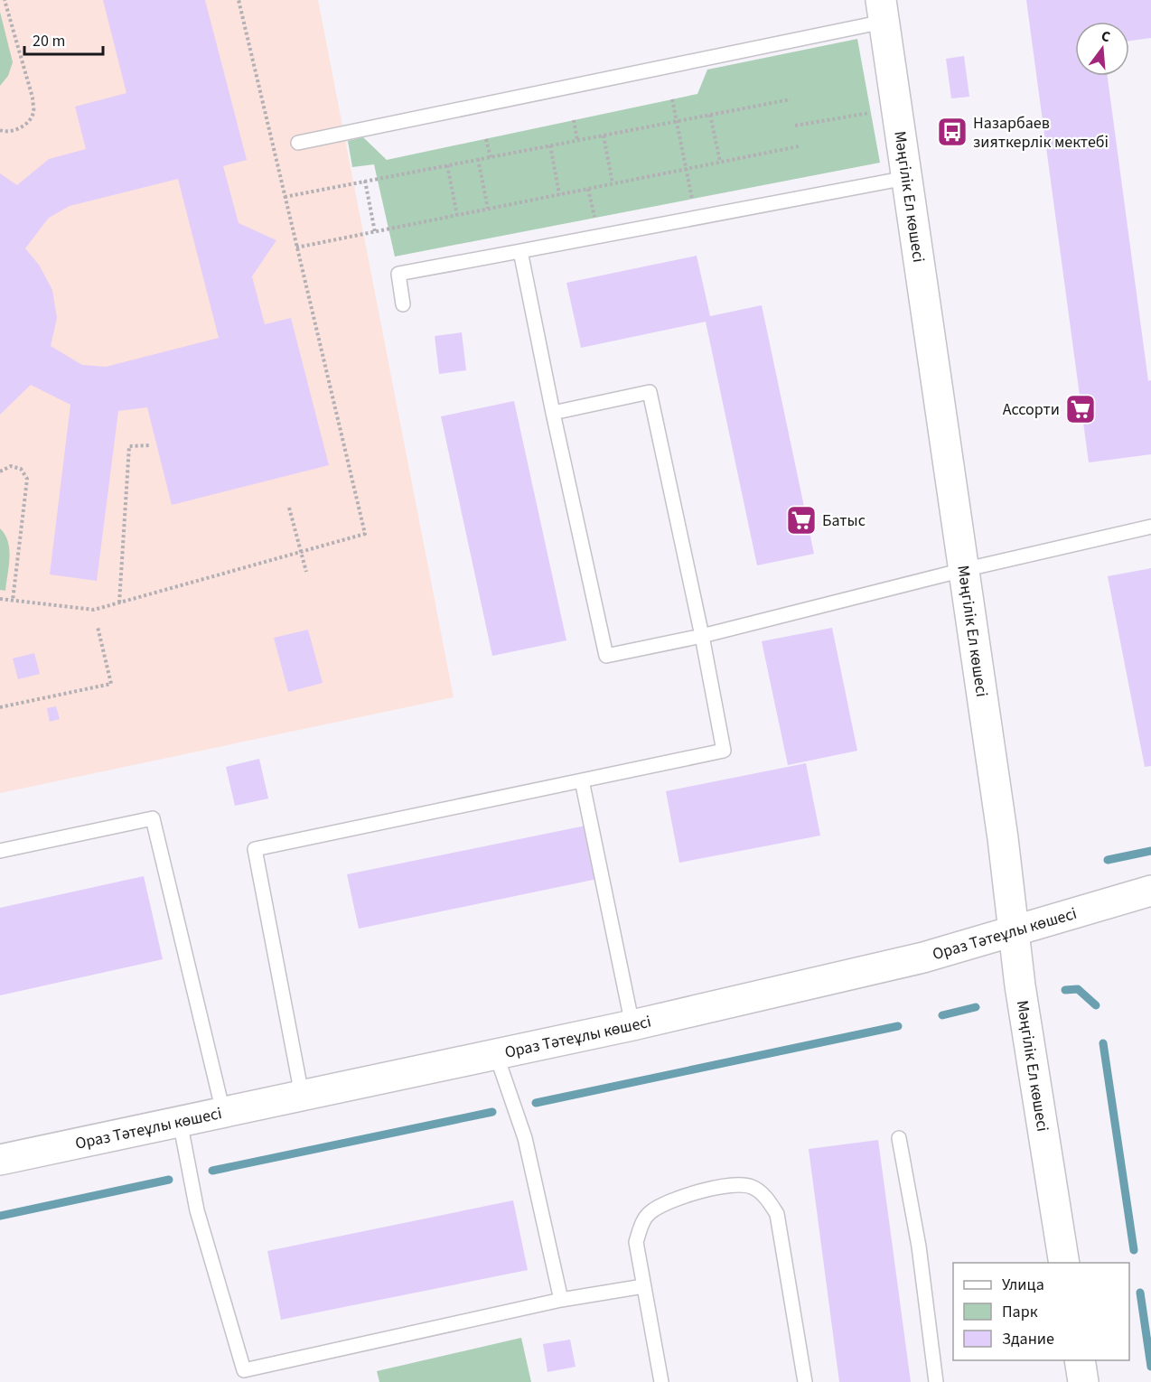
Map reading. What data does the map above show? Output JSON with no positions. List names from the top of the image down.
{
  "streets": {
    "street": ["Мәңгілік Ел көшесі", "Ораз Тәтеұлы көшесі"]
  },
  "crossings": [
    ["Мәңгілік Ел көшесі", "Ораз Тәтеұлы көшесі"]
  ],
  "places": {
    "bus stop": ["Назарбаев зияткерлік мектебі"],
    "supermarket": ["Ассорти", "Батыс"]
  },
  "legend": ["Улица", "Парк", "Здание"],
  "scale_bar": "20 m",
  "north": "top"
}
